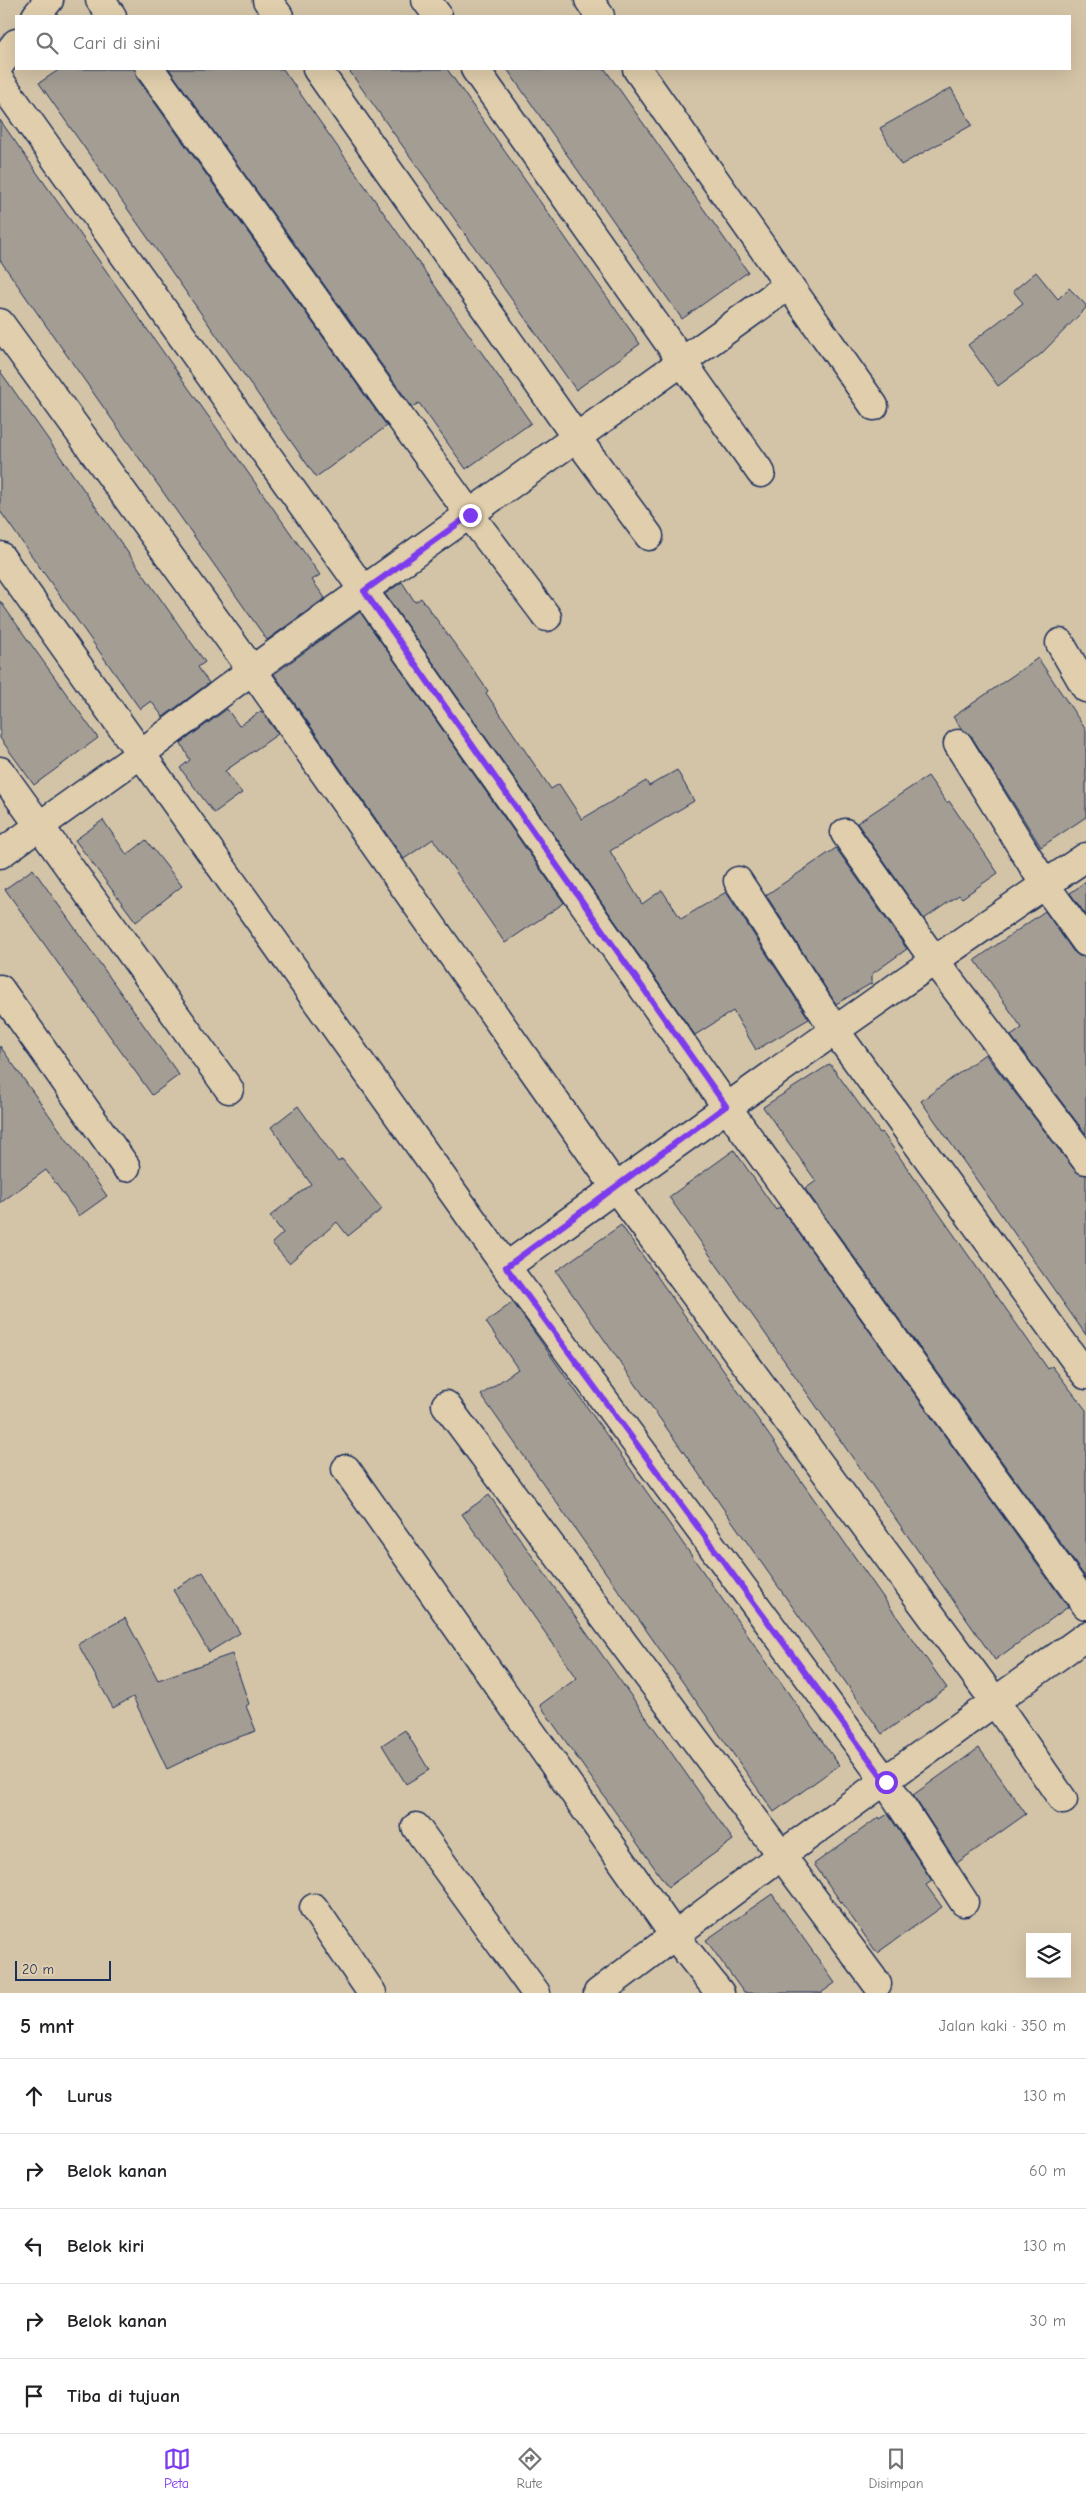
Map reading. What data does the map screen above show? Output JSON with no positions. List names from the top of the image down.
{
  "scale_bar": "20 m",
  "page": {
    "search": "Cari di sini",
    "scale": "20 m",
    "heading": ["5 mnt", "Jalan kaki · 350 m"],
    "list": [
      ["Lurus", "130 m"],
      ["Belok kanan", "60 m"],
      ["Belok kiri", "130 m"],
      ["Belok kanan", "30 m"],
      "Tiba di tujuan"
    ],
    "nav": ["Peta", "Rute", "Disimpan"]
  }
}
